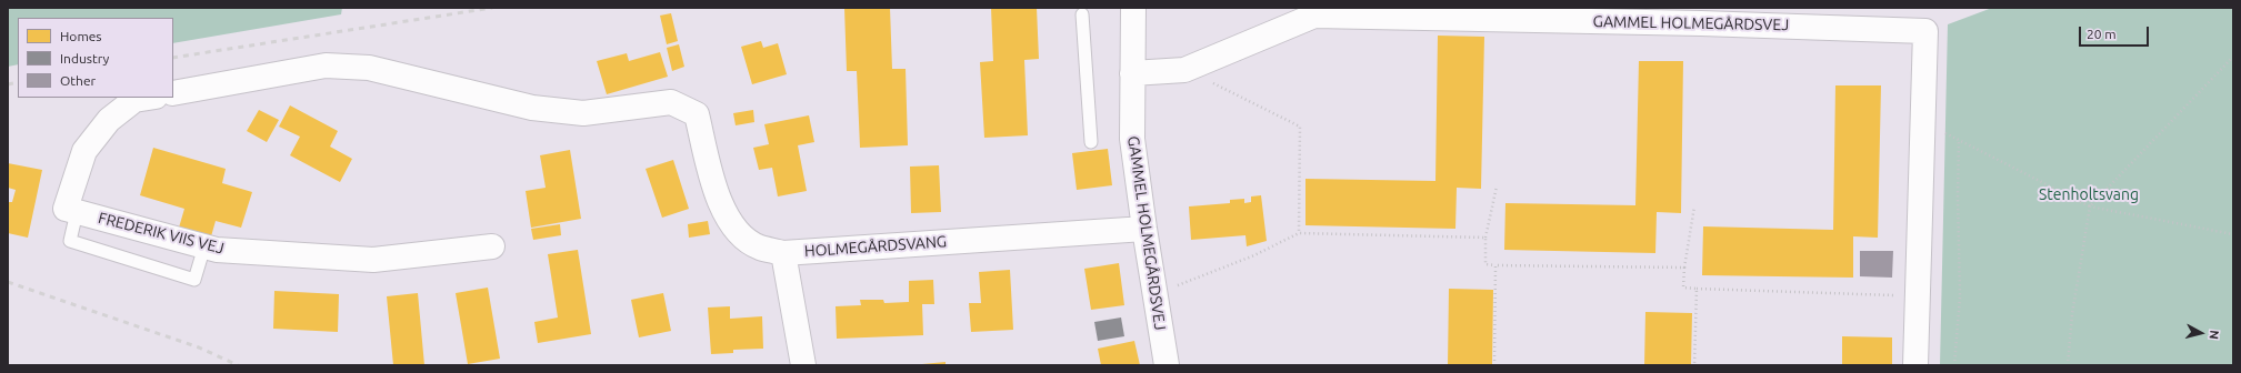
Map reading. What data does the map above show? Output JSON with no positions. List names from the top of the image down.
{
  "streets": {
    "street": ["GAMMEL HOLMEGÅRDSVEJ", "FREDERIK VIIS VEJ", "HOLMEGÅRDSVANG"]
  },
  "crossings": [
    ["GAMMEL HOLMEGÅRDSVEJ", "HOLMEGÅRDSVANG"]
  ],
  "parks": ["Stenholtsvang"],
  "legend": ["Homes", "Industry", "Other"],
  "scale_bar": "20 m",
  "north": "right"
}
